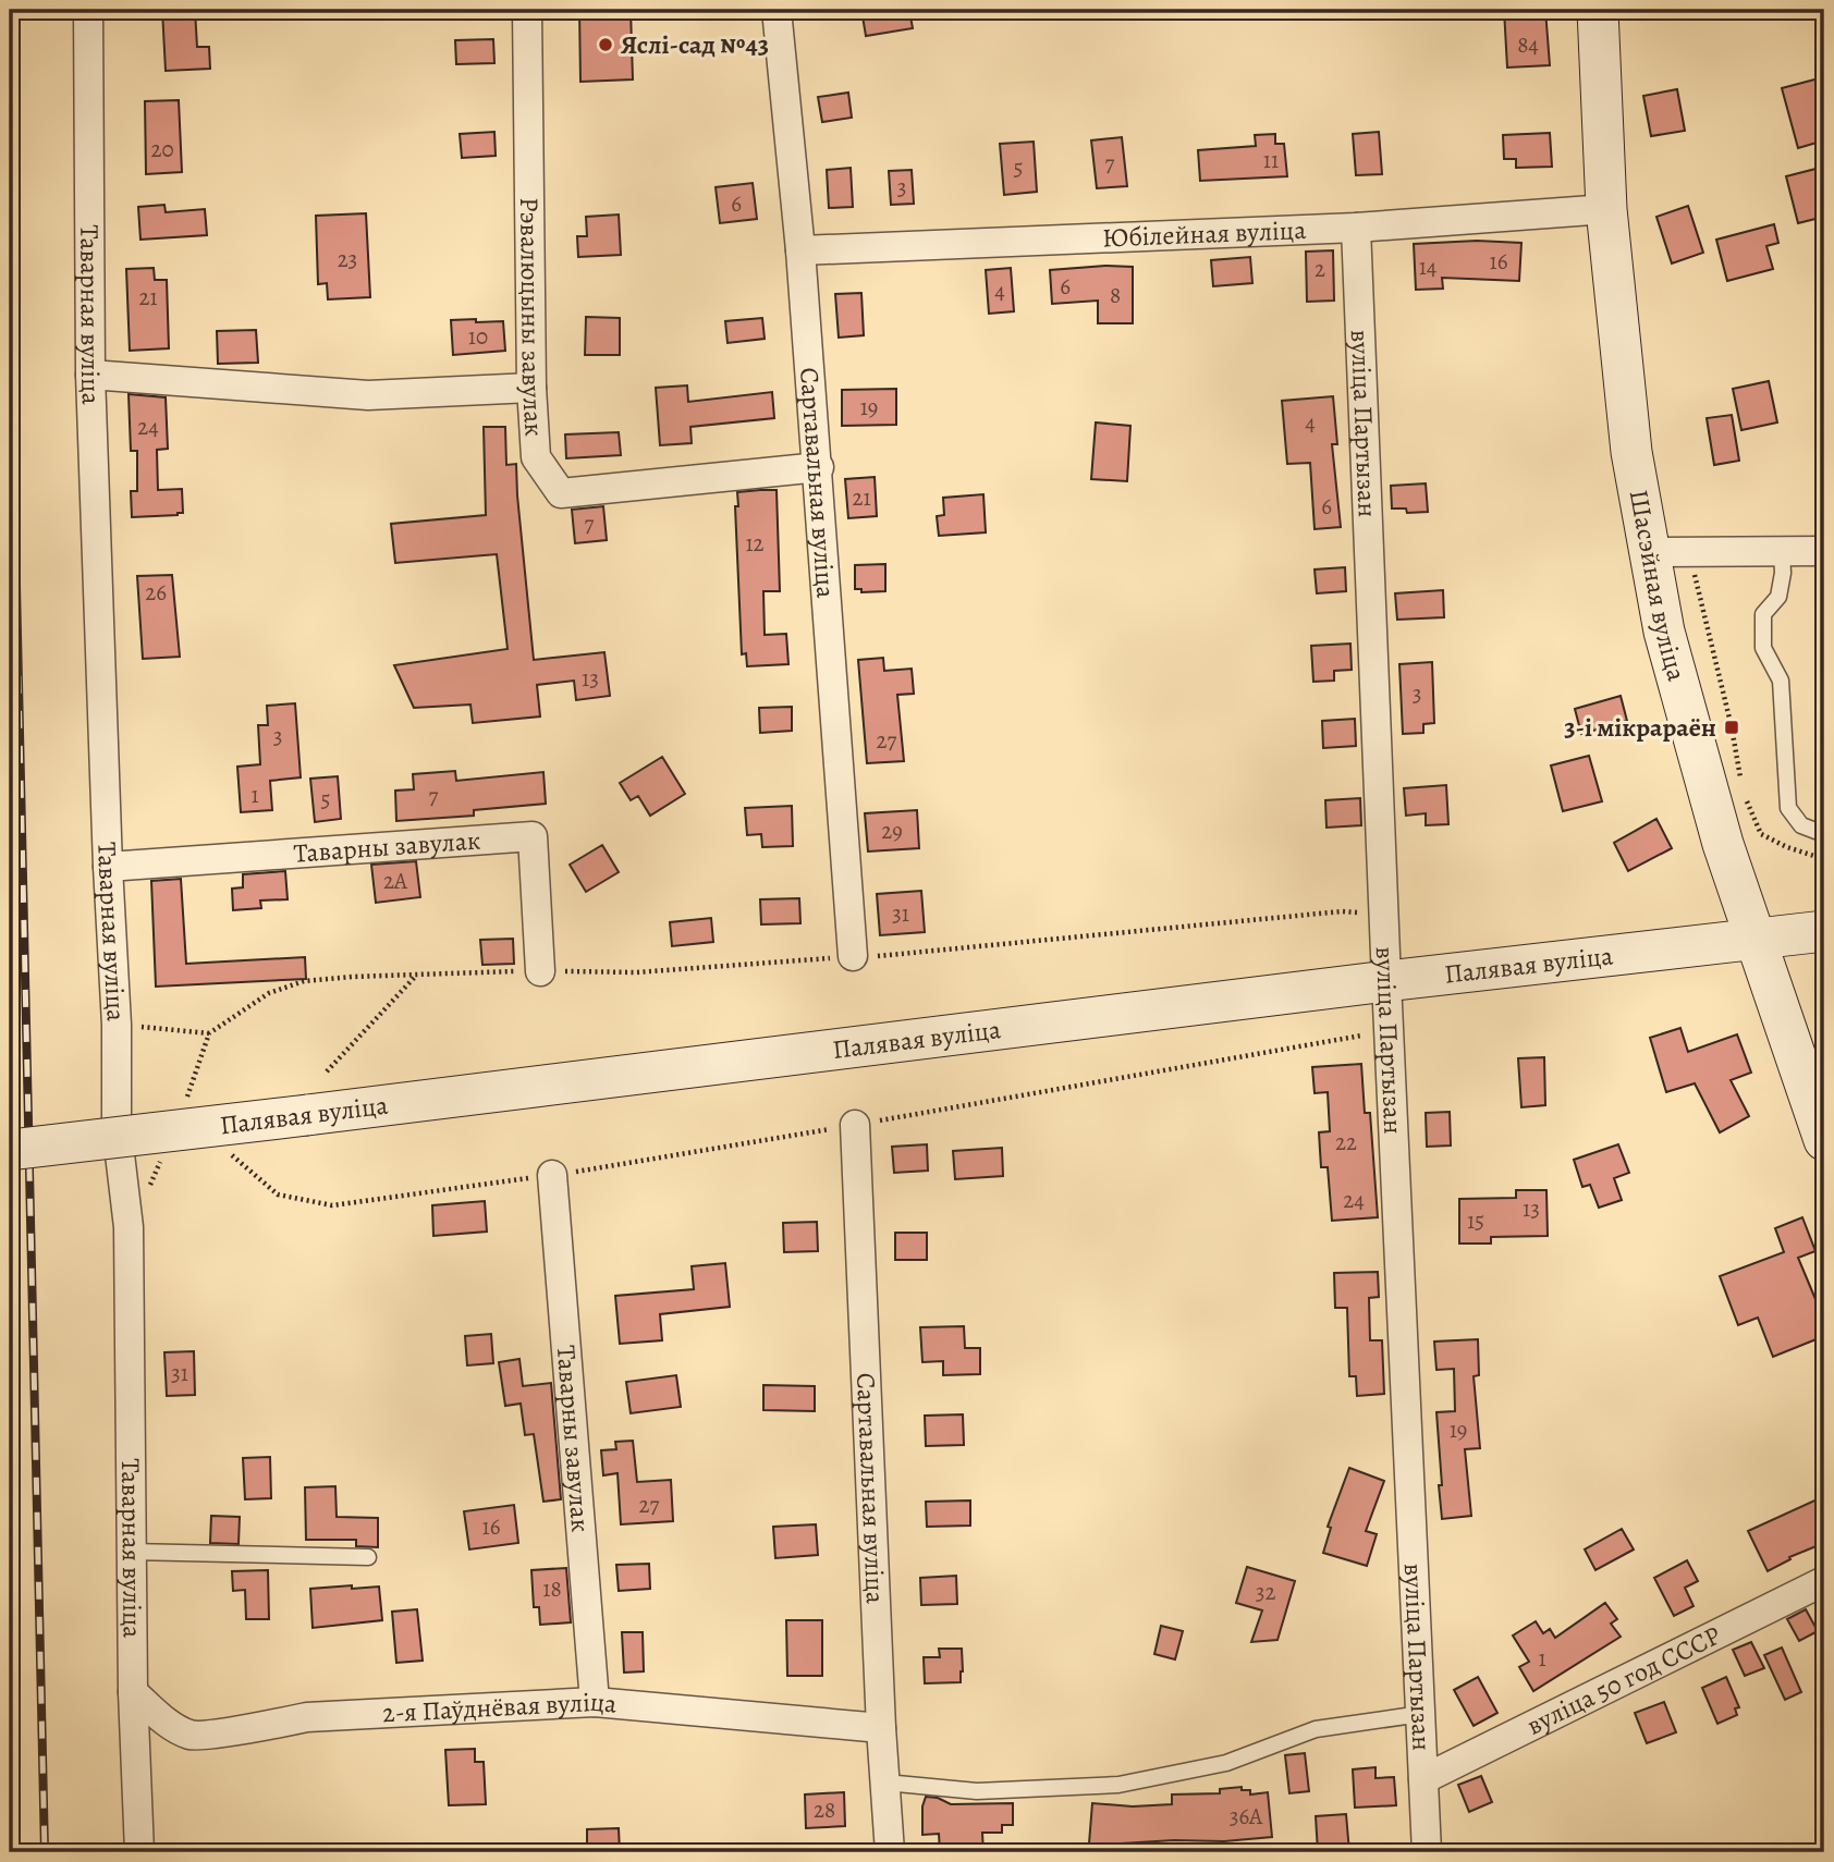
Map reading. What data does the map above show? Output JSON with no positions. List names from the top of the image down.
{
  "streets": {
    "main road": ["Шасэйная вуліца", "Палявая вуліца"],
    "street": [
      "Юбілейная вуліца",
      "Таварная вуліца",
      "Рэвалюцыны завулак",
      "вуліца Партызан",
      "Сартавальная вуліца",
      "Таварны завулак",
      "вуліца 50 год СССР",
      "2-я Паўднёвая вуліца"
    ]
  },
  "crossings": [
    ["Юбілейная вуліца", "вуліца Партызан"],
    ["Юбілейная вуліца", "Сартавальная вуліца"],
    ["Юбілейная вуліца", "Шасэйная вуліца"],
    ["Таварная вуліца", "Таварны завулак"],
    ["Таварная вуліца", "2-я Паўднёвая вуліца"],
    ["Рэвалюцыны завулак", "Сартавальная вуліца"],
    ["вуліца Партызан", "Палявая вуліца"],
    ["вуліца Партызан", "вуліца 50 год СССР"],
    ["Сартавальная вуліца", "2-я Паўднёвая вуліца"],
    ["Шасэйная вуліца", "Палявая вуліца"],
    ["Таварны завулак", "2-я Паўднёвая вуліца"]
  ],
  "places": {
    "other": ["Яслі-сад №43"],
    "transit": ["3-і мікрараён"]
  },
  "house_numbers": [
    "84",
    "20",
    "11",
    "7",
    "5",
    "3",
    "6",
    "23",
    "16",
    "14",
    "2",
    "6",
    "4",
    "8",
    "21",
    "10",
    "19",
    "4",
    "24",
    "21",
    "6",
    "7",
    "12",
    "26",
    "13",
    "3",
    "3",
    "27",
    "1",
    "7",
    "5",
    "29",
    "2А",
    "31",
    "22",
    "24",
    "13",
    "15",
    "31",
    "19",
    "27",
    "16",
    "18",
    "32",
    "1",
    "28",
    "36А"
  ]
}
